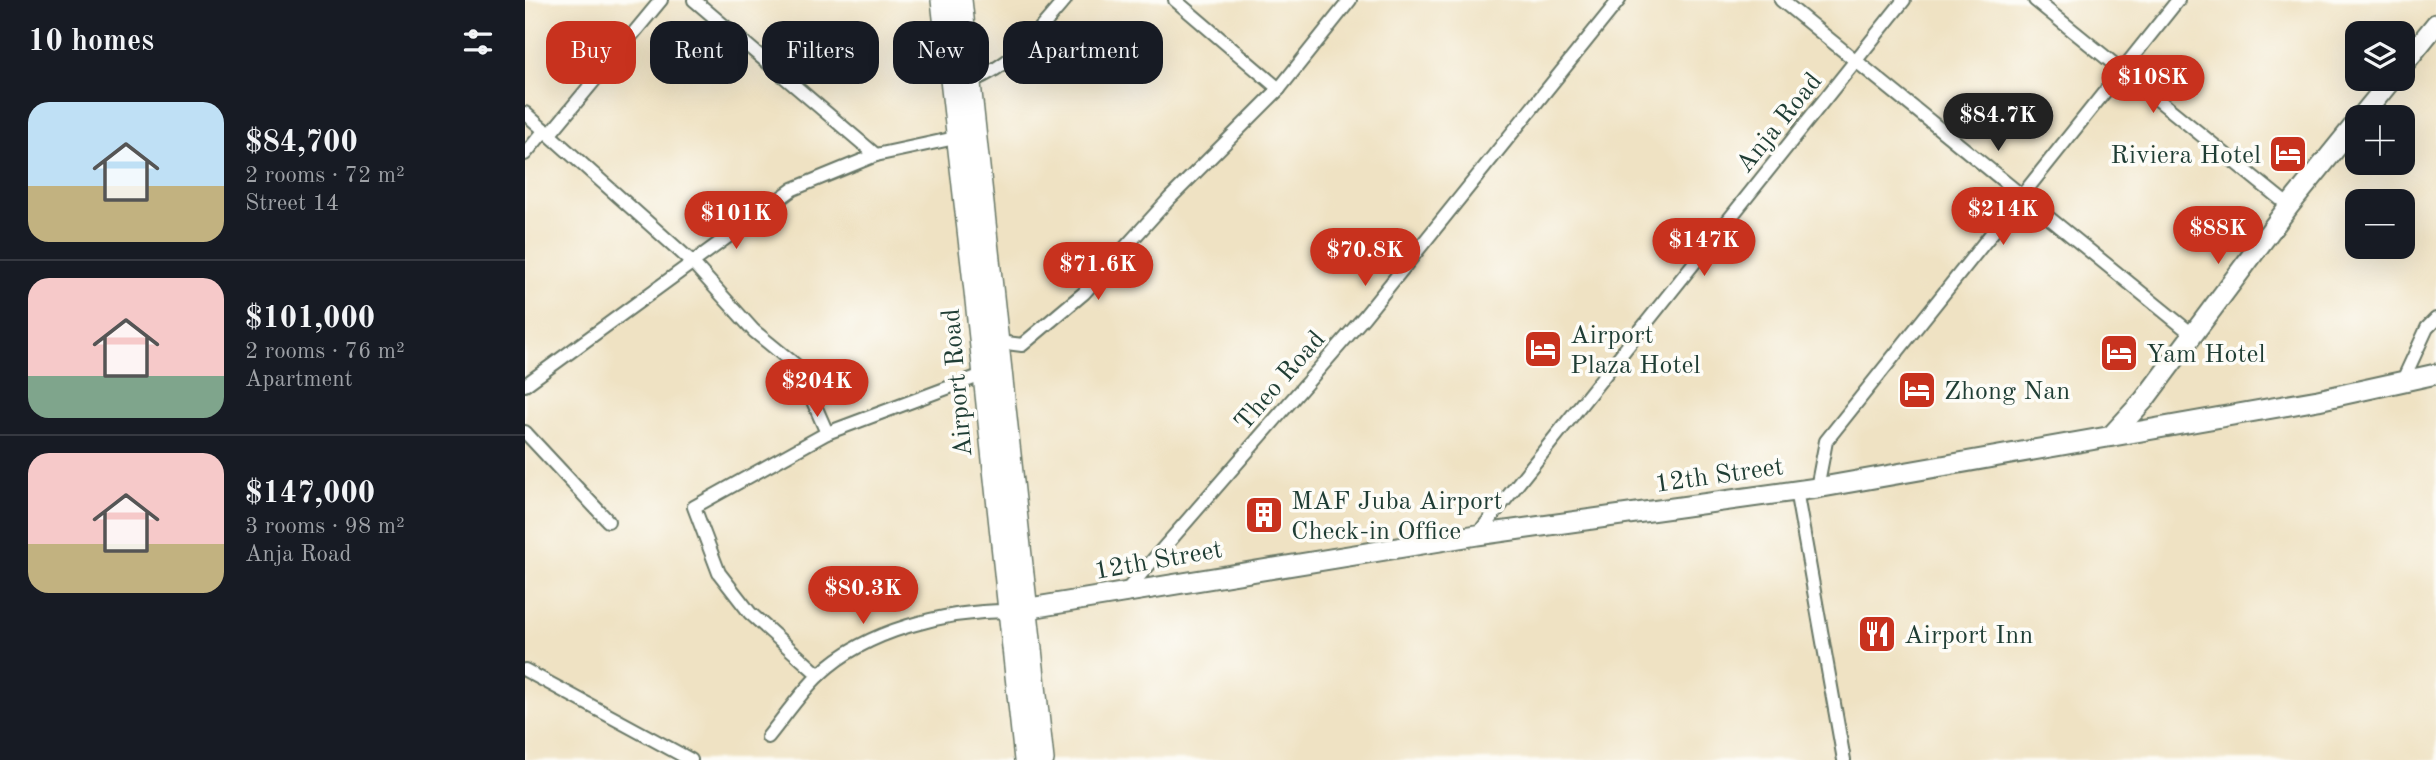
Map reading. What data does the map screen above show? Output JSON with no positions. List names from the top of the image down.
{
  "streets": {
    "main road": ["Airport Road"],
    "street": ["Anja Road", "Theo Road", "12th Street"]
  },
  "crossings": [
    ["Anja Road", "12th Street"],
    ["Theo Road", "12th Street"],
    ["Airport Road", "12th Street"]
  ],
  "places": {
    "hotel": [
      "Riviera Hotel",
      "Airport Plaza Hotel",
      "Yam Hotel",
      "Zhong Nan"
    ],
    "building": ["MAF Juba Airport Check-in Office"],
    "restaurant": ["Airport Inn"]
  },
  "page": {
    "heading": "10 homes",
    "map_buttons": ["+", "−"],
    "chip": [
      "Buy",
      "Rent",
      "Filters",
      "New",
      "Apartment"
    ],
    "price": [
      "$108K",
      "$84.7K",
      "$214K",
      "$101K",
      "$88K",
      "$147K",
      "$70.8K",
      "$71.6K",
      "$204K",
      "$80.3K"
    ],
    "list": [
      {
        "name": "$84,700",
        "note": "2 rooms · 72 m² · Street 14"
      },
      {
        "name": "$101,000",
        "note": "2 rooms · 76 m² · Apartment"
      },
      {
        "name": "$147,000",
        "note": "3 rooms · 98 m² · Anja Road"
      }
    ]
  }
}
